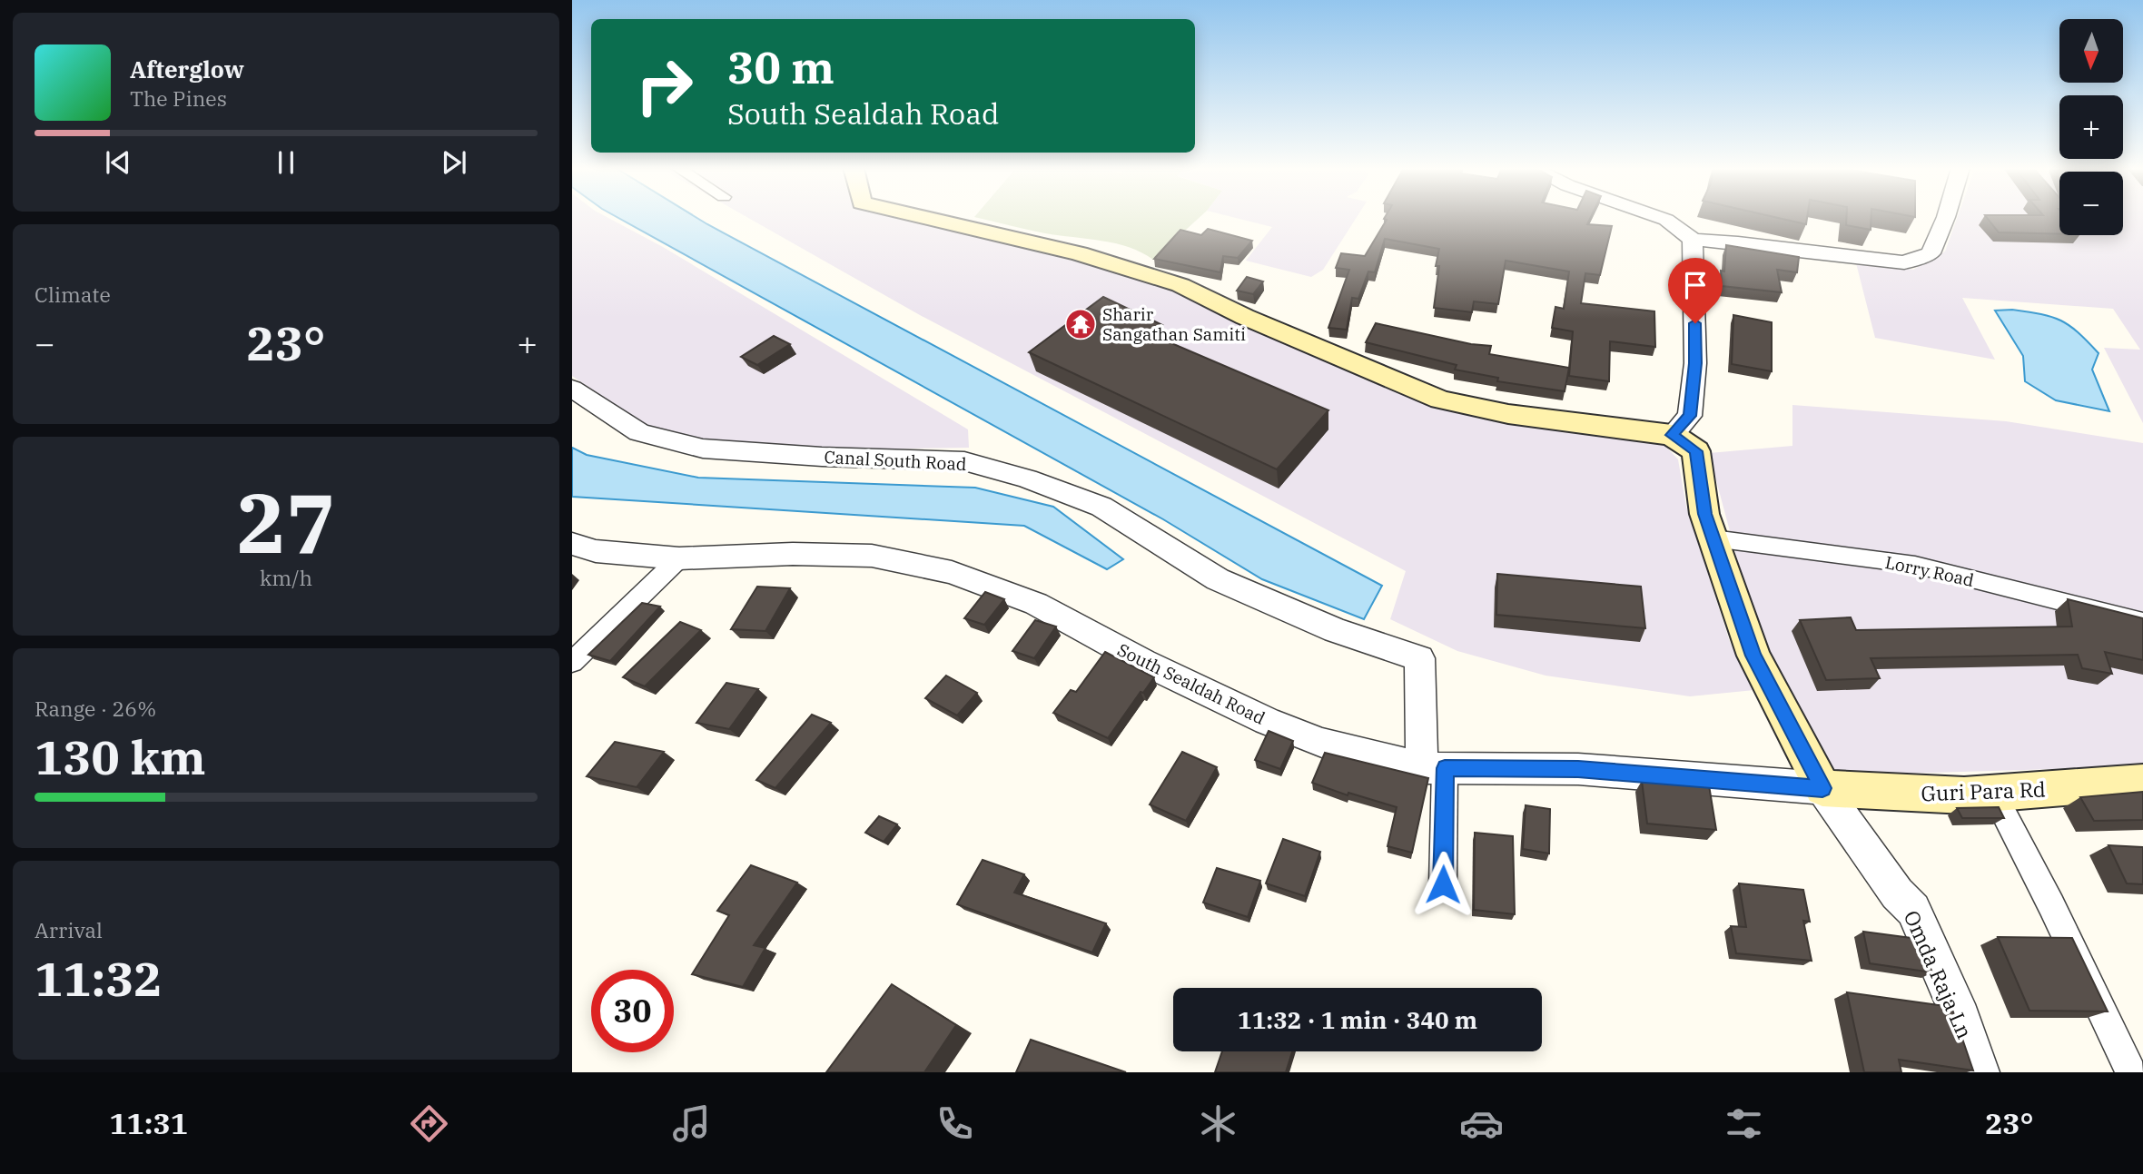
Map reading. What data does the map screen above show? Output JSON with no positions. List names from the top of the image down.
{
  "streets": {
    "main road": ["Guri Para Rd"],
    "street": [
      "Canal South Road",
      "Lorry Road",
      "South Sealdah Road",
      "Omda Raja Ln"
    ]
  },
  "crossings": [
    ["Canal South Road", "South Sealdah Road"],
    ["South Sealdah Road", "Guri Para Rd"],
    ["South Sealdah Road", "Omda Raja Ln"],
    ["Guri Para Rd", "Omda Raja Ln"]
  ],
  "places": {
    "temple": ["Sharir Sangathan Samiti"]
  },
  "north": "bottom",
  "page": {
    "map_buttons": ["+", "−"],
    "turn": ["30 m", "South Sealdah Road"],
    "song": ["Afterglow", "The Pines"],
    "tile": [
      "Climate",
      ["27", "km/h"],
      ["Range · 26%", "130 km"],
      ["Arrival", "11:32"]
    ],
    "heat": ["−", "23°", "+"],
    "limit": "30",
    "trip": "11:32 · 1 min · 340 m",
    "tabs": ["11:31", "23°"]
  }
}
